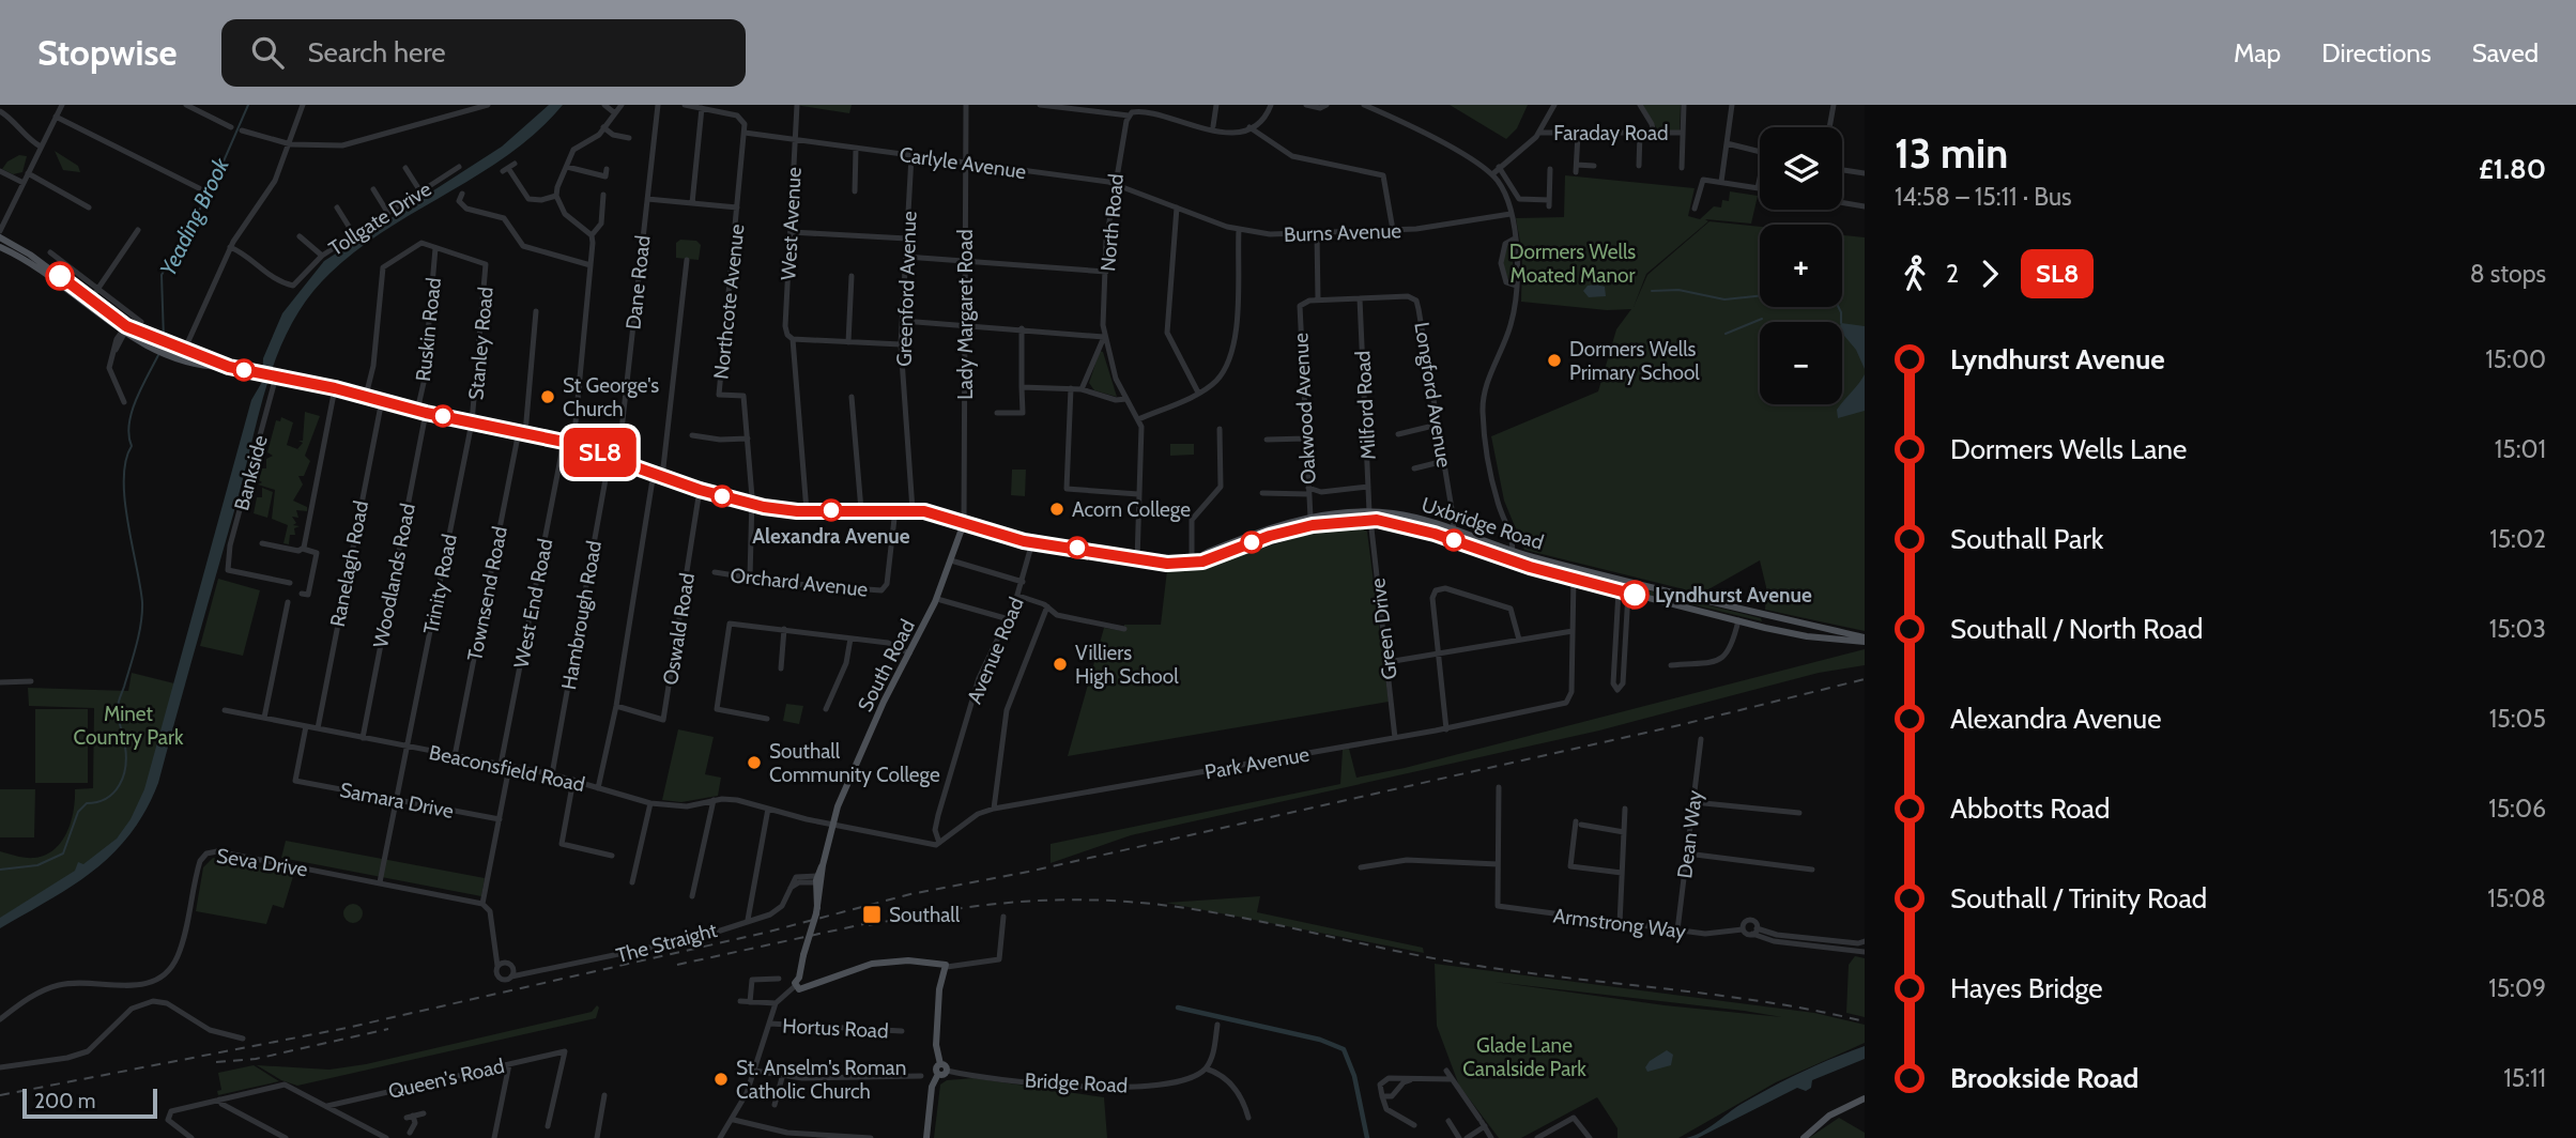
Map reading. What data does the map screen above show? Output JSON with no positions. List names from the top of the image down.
{
  "streets": {
    "main road": ["Uxbridge Road", "South Road"],
    "street": [
      "Faraday Road",
      "Carlyle Avenue",
      "Tollgate Drive",
      "North Road",
      "West Avenue",
      "Burns Avenue",
      "Dane Road",
      "Greenford Avenue",
      "Northcote Avenue",
      "Lady Margaret Road",
      "Ruskin Road",
      "Stanley Road",
      "Longford Avenue",
      "Milford Road",
      "Oakwood Avenue",
      "Bankside",
      "Ranelagh Road",
      "Woodlands Road",
      "Orchard Avenue",
      "Trinity Road",
      "Townsend Road",
      "West End Road",
      "Hambrough Road",
      "Oswald Road",
      "Green Drive",
      "Avenue Road",
      "Park Avenue",
      "Beaconsfield Road",
      "Samara Drive",
      "Dean Way",
      "Seva Drive",
      "Armstrong Way",
      "The Straight",
      "Hortus Road",
      "Queen's Road",
      "Bridge Road"
    ]
  },
  "crossings": [
    ["Carlyle Avenue", "North Road"],
    ["Carlyle Avenue", "West Avenue"],
    ["Carlyle Avenue", "Burns Avenue"],
    ["Carlyle Avenue", "Greenford Avenue"],
    ["Carlyle Avenue", "Northcote Avenue"],
    ["Carlyle Avenue", "Lady Margaret Road"],
    ["North Road", "Uxbridge Road"],
    ["Dane Road", "Uxbridge Road"],
    ["Greenford Avenue", "Uxbridge Road"],
    ["Northcote Avenue", "Uxbridge Road"],
    ["Northcote Avenue", "Orchard Avenue"],
    ["Lady Margaret Road", "Uxbridge Road"],
    ["Lady Margaret Road", "South Road"],
    ["Ruskin Road", "Stanley Road"],
    ["Ruskin Road", "Uxbridge Road"],
    ["Stanley Road", "Uxbridge Road"],
    ["Stanley Road", "Trinity Road"],
    ["Longford Avenue", "Milford Road"],
    ["Longford Avenue", "Uxbridge Road"],
    ["Milford Road", "Uxbridge Road"],
    ["Milford Road", "Green Drive"],
    ["Oakwood Avenue", "Uxbridge Road"],
    ["Bankside", "Uxbridge Road"],
    ["Uxbridge Road", "Ranelagh Road"],
    ["Uxbridge Road", "Woodlands Road"],
    ["Uxbridge Road", "Orchard Avenue"],
    ["Uxbridge Road", "Trinity Road"],
    ["Uxbridge Road", "Townsend Road"],
    ["Uxbridge Road", "West End Road"],
    ["Uxbridge Road", "Hambrough Road"],
    ["Uxbridge Road", "Oswald Road"],
    ["Uxbridge Road", "Green Drive"],
    ["Uxbridge Road", "Avenue Road"],
    ["Uxbridge Road", "South Road"],
    ["Uxbridge Road", "Park Avenue"],
    ["Ranelagh Road", "Beaconsfield Road"],
    ["Woodlands Road", "Beaconsfield Road"],
    ["Trinity Road", "Beaconsfield Road"],
    ["Trinity Road", "Samara Drive"],
    ["Trinity Road", "Seva Drive"],
    ["Townsend Road", "Beaconsfield Road"],
    ["West End Road", "Beaconsfield Road"],
    ["Hambrough Road", "Beaconsfield Road"],
    ["Green Drive", "Park Avenue"],
    ["Avenue Road", "Park Avenue"],
    ["South Road", "Beaconsfield Road"],
    ["South Road", "The Straight"],
    ["Beaconsfield Road", "Samara Drive"],
    ["Dean Way", "Armstrong Way"]
  ],
  "water": ["Yeading Brook"],
  "parks": ["Dormers Wells Moated Manor", "Minet Country Park", "Glade Lane Canalside Park"],
  "places": {
    "other": [
      "Dormers Wells Primary School",
      "St George's Church",
      "Acorn College",
      "Alexandra Avenue",
      "Lyndhurst Avenue",
      "Villiers High School",
      "Southall Community College",
      "St. Anselm's Roman Catholic Church"
    ],
    "transit": ["Southall"]
  },
  "lines": ["bus line SL8"],
  "scale_bar": "200 m",
  "page": {
    "header": "Stopwise",
    "search": "Search here",
    "nav": ["Map", "Directions", "Saved"],
    "on_map": "SL8",
    "heading": ["13 min", "14:58 – 15:11 · Bus", "£1.80"],
    "map_buttons": ["+", "−"],
    "legs": ["2", "SL8", "8 stops"],
    "list": [
      {
        "name": "Lyndhurst Avenue",
        "value": "15:00"
      },
      {
        "name": "Dormers Wells Lane",
        "value": "15:01"
      },
      {
        "name": "Southall Park",
        "value": "15:02"
      },
      {
        "name": "Southall / North Road",
        "value": "15:03"
      },
      {
        "name": "Alexandra Avenue",
        "value": "15:05"
      },
      {
        "name": "Abbotts Road",
        "value": "15:06"
      },
      {
        "name": "Southall / Trinity Road",
        "value": "15:08"
      },
      {
        "name": "Hayes Bridge",
        "value": "15:09"
      },
      {
        "name": "Brookside Road",
        "value": "15:11"
      }
    ],
    "scale": "200 m"
  }
}
